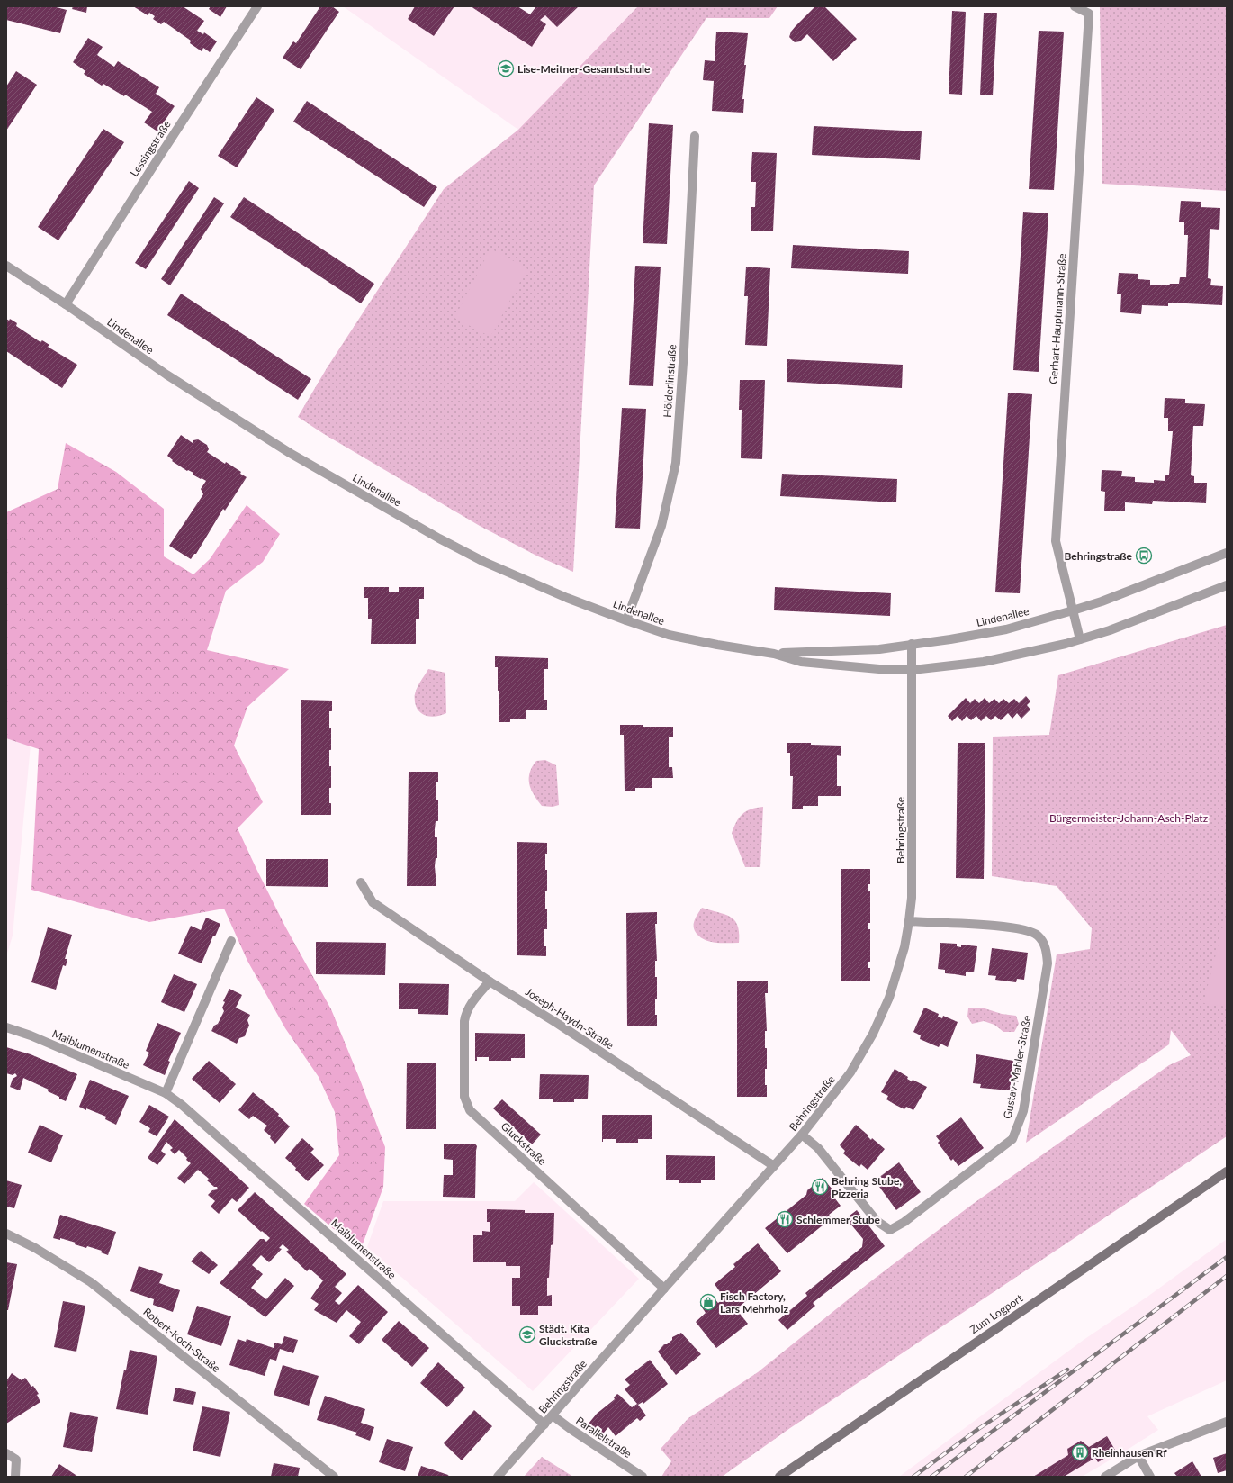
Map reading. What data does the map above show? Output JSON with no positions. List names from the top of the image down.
{
  "streets": {
    "main road": ["Zum Logport"],
    "street": [
      "Lessingstraße",
      "Gerhart-Hauptmann-Straße",
      "Lindenallee",
      "Hölderlinstraße",
      "Behringstraße",
      "Joseph-Haydn-Straße",
      "Maiblumenstraße",
      "Gustav-Mahler-Straße",
      "Gluckstraße",
      "Robert-Koch-Straße",
      "Parallelstraße"
    ]
  },
  "crossings": [
    ["Lessingstraße", "Lindenallee"],
    ["Gerhart-Hauptmann-Straße", "Lindenallee"],
    ["Lindenallee", "Hölderlinstraße"],
    ["Lindenallee", "Behringstraße"],
    ["Behringstraße", "Joseph-Haydn-Straße"],
    ["Behringstraße", "Maiblumenstraße"],
    ["Behringstraße", "Gustav-Mahler-Straße"],
    ["Behringstraße", "Gluckstraße"],
    ["Behringstraße", "Parallelstraße"],
    ["Joseph-Haydn-Straße", "Gluckstraße"]
  ],
  "parks": ["Bürgermeister-Johann-Asch-Platz"],
  "places": {
    "school or university": ["Lise-Meitner-Gesamtschule", "Städt. Kita Gluckstraße"],
    "bus stop": ["Behringstraße"],
    "restaurant": ["Behring Stube, Pizzeria", "Schlemmer Stube"],
    "shop": ["Fisch Factory, Lars Mehrholz"],
    "building": ["Rheinhausen Rf"]
  }
}
